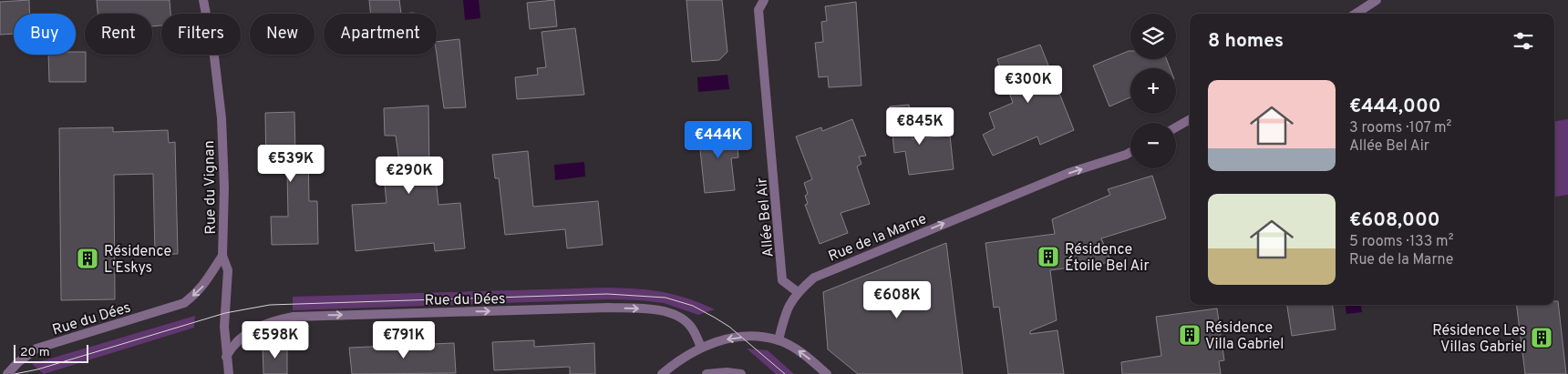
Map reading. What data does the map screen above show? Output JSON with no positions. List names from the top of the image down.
{
  "streets": {
    "street": [
      "Rue du Vignan",
      "Allée Bel Air",
      "Rue de la Marne",
      "Rue du Dées"
    ]
  },
  "crossings": [
    ["Rue du Vignan", "Rue du Dées"],
    ["Allée Bel Air", "Rue de la Marne"]
  ],
  "one_way": ["Rue de la Marne"],
  "places": {
    "building": [
      "Résidence Étoile Bel Air",
      "Résidence L'Eskys",
      "Résidence Villa Gabriel",
      "Résidence Les Villas Gabriel"
    ]
  },
  "scale_bar": "20 m",
  "page": {
    "map_buttons": ["+", "−"],
    "chip": [
      "Buy",
      "Rent",
      "Filters",
      "New",
      "Apartment"
    ],
    "heading": "8 homes",
    "price": [
      "€300K",
      "€845K",
      "€444K",
      "€539K",
      "€290K",
      "€608K",
      "€598K",
      "€791K"
    ],
    "list": [
      {
        "name": "€444,000",
        "note": "3 rooms · 107 m² · Allée Bel Air"
      },
      {
        "name": "€608,000",
        "note": "5 rooms · 133 m² · Rue de la Marne"
      }
    ],
    "scale": "20 m"
  }
}
